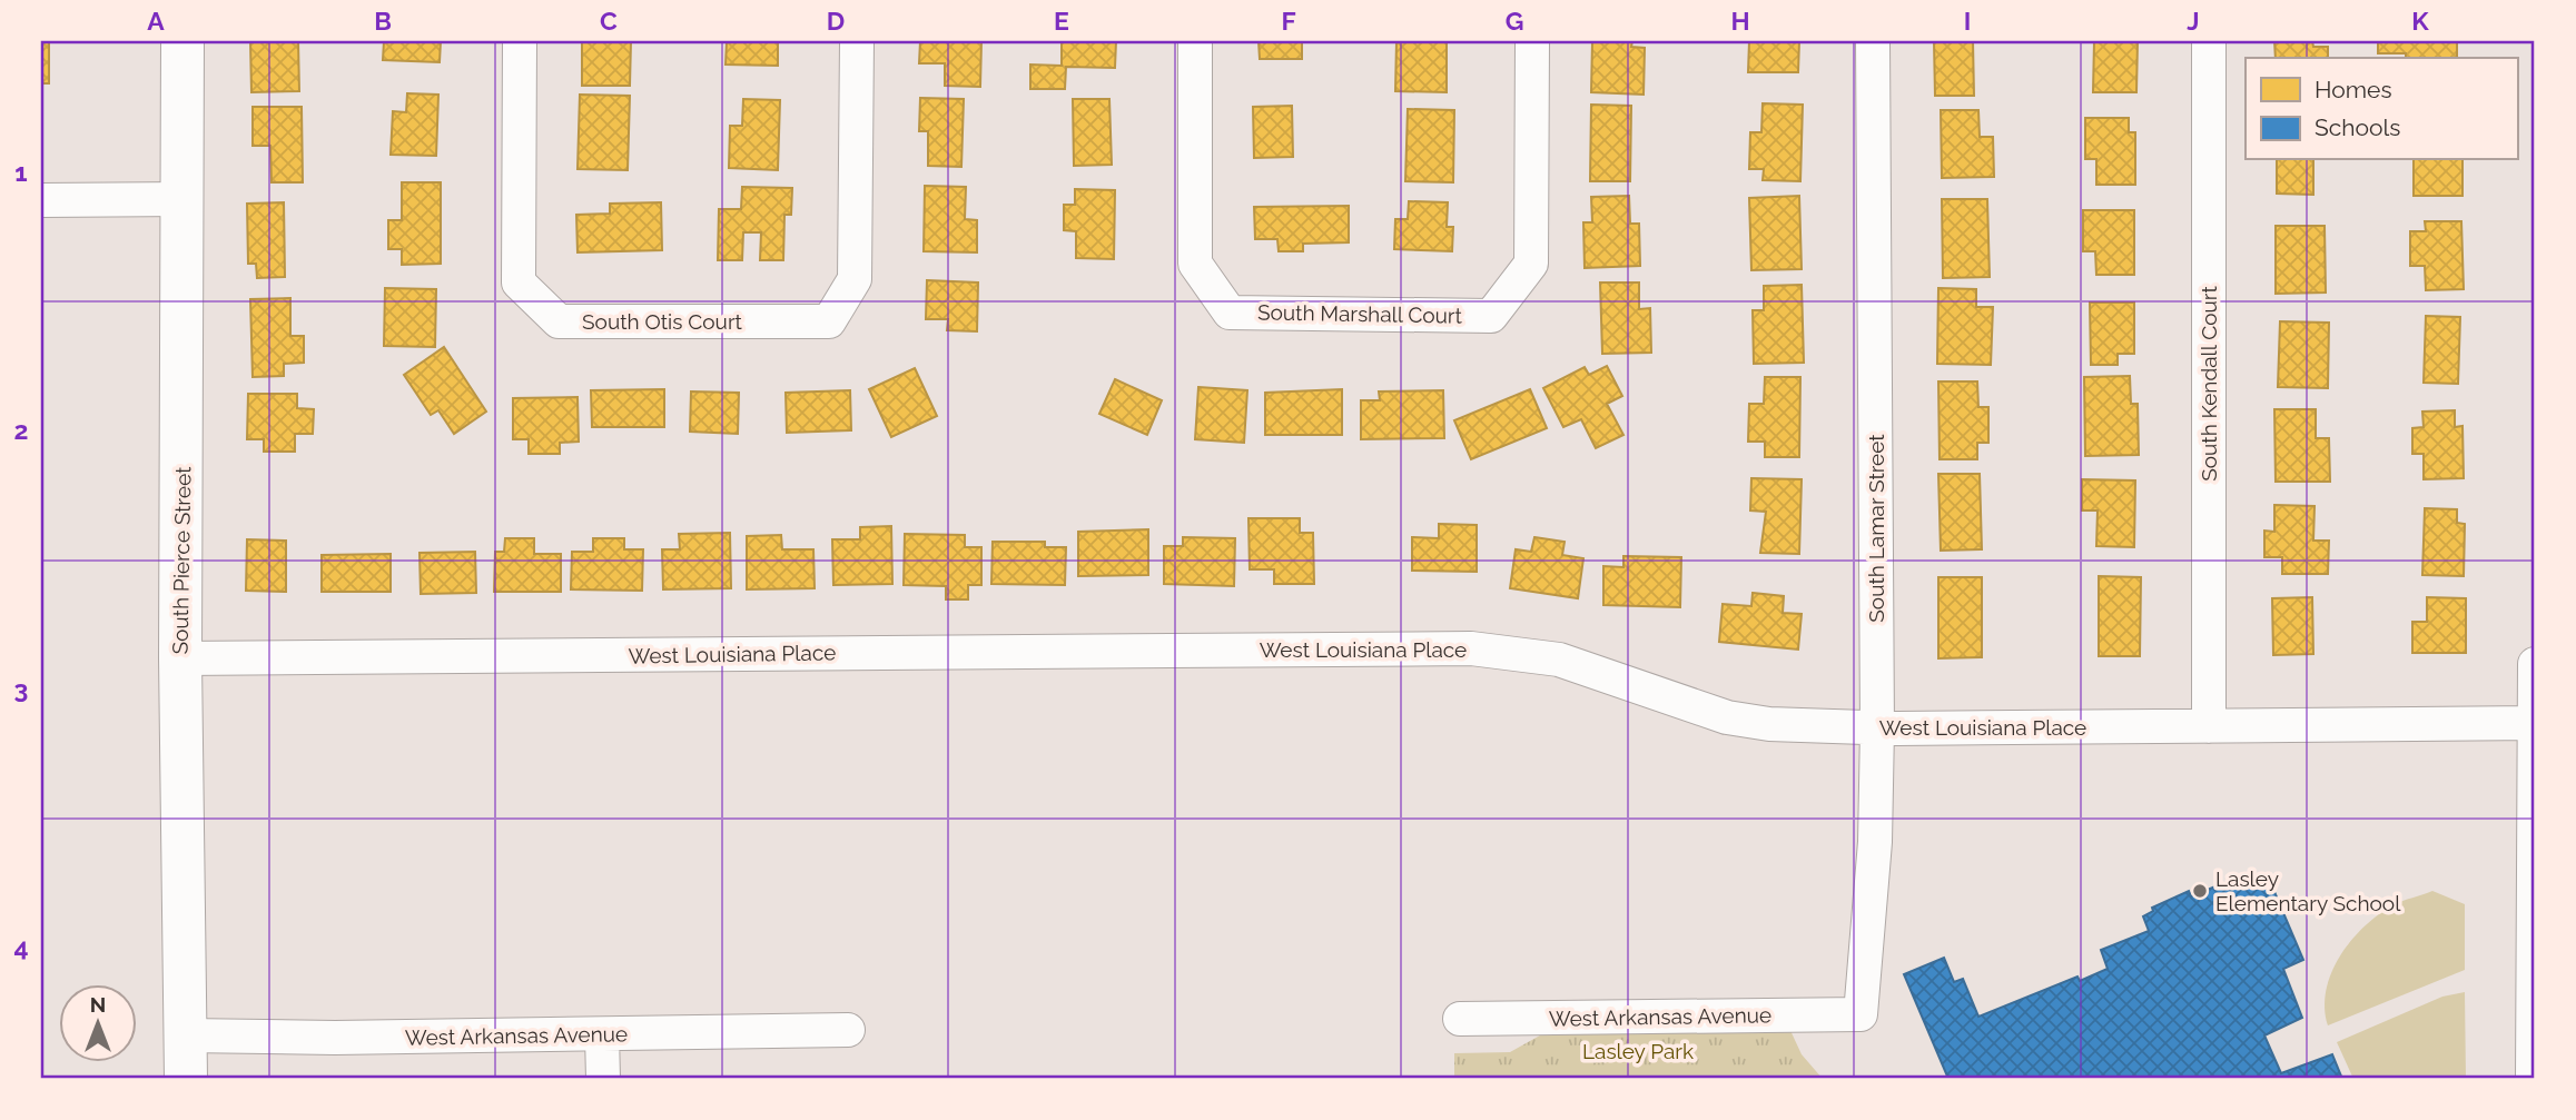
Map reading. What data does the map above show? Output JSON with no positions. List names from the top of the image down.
{
  "streets": {
    "street": [
      "South Marshall Court",
      "South Otis Court",
      "South Kendall Court",
      "South Lamar Street",
      "South Pierce Street",
      "West Louisiana Place",
      "West Arkansas Avenue"
    ]
  },
  "crossings": [
    ["South Kendall Court", "West Louisiana Place"],
    ["South Lamar Street", "West Louisiana Place"],
    ["South Lamar Street", "West Arkansas Avenue"],
    ["South Pierce Street", "West Louisiana Place"],
    ["South Pierce Street", "West Arkansas Avenue"]
  ],
  "parks": ["Lasley Park"],
  "places": ["Lasley Elementary School"],
  "legend": ["Homes", "Schools"],
  "north": "top",
  "grid": {
    "columns": [
      "A",
      "B",
      "C",
      "D",
      "E",
      "F",
      "G",
      "H",
      "I",
      "J",
      "K"
    ],
    "rows": [
      "1",
      "2",
      "3",
      "4"
    ]
  }
}
